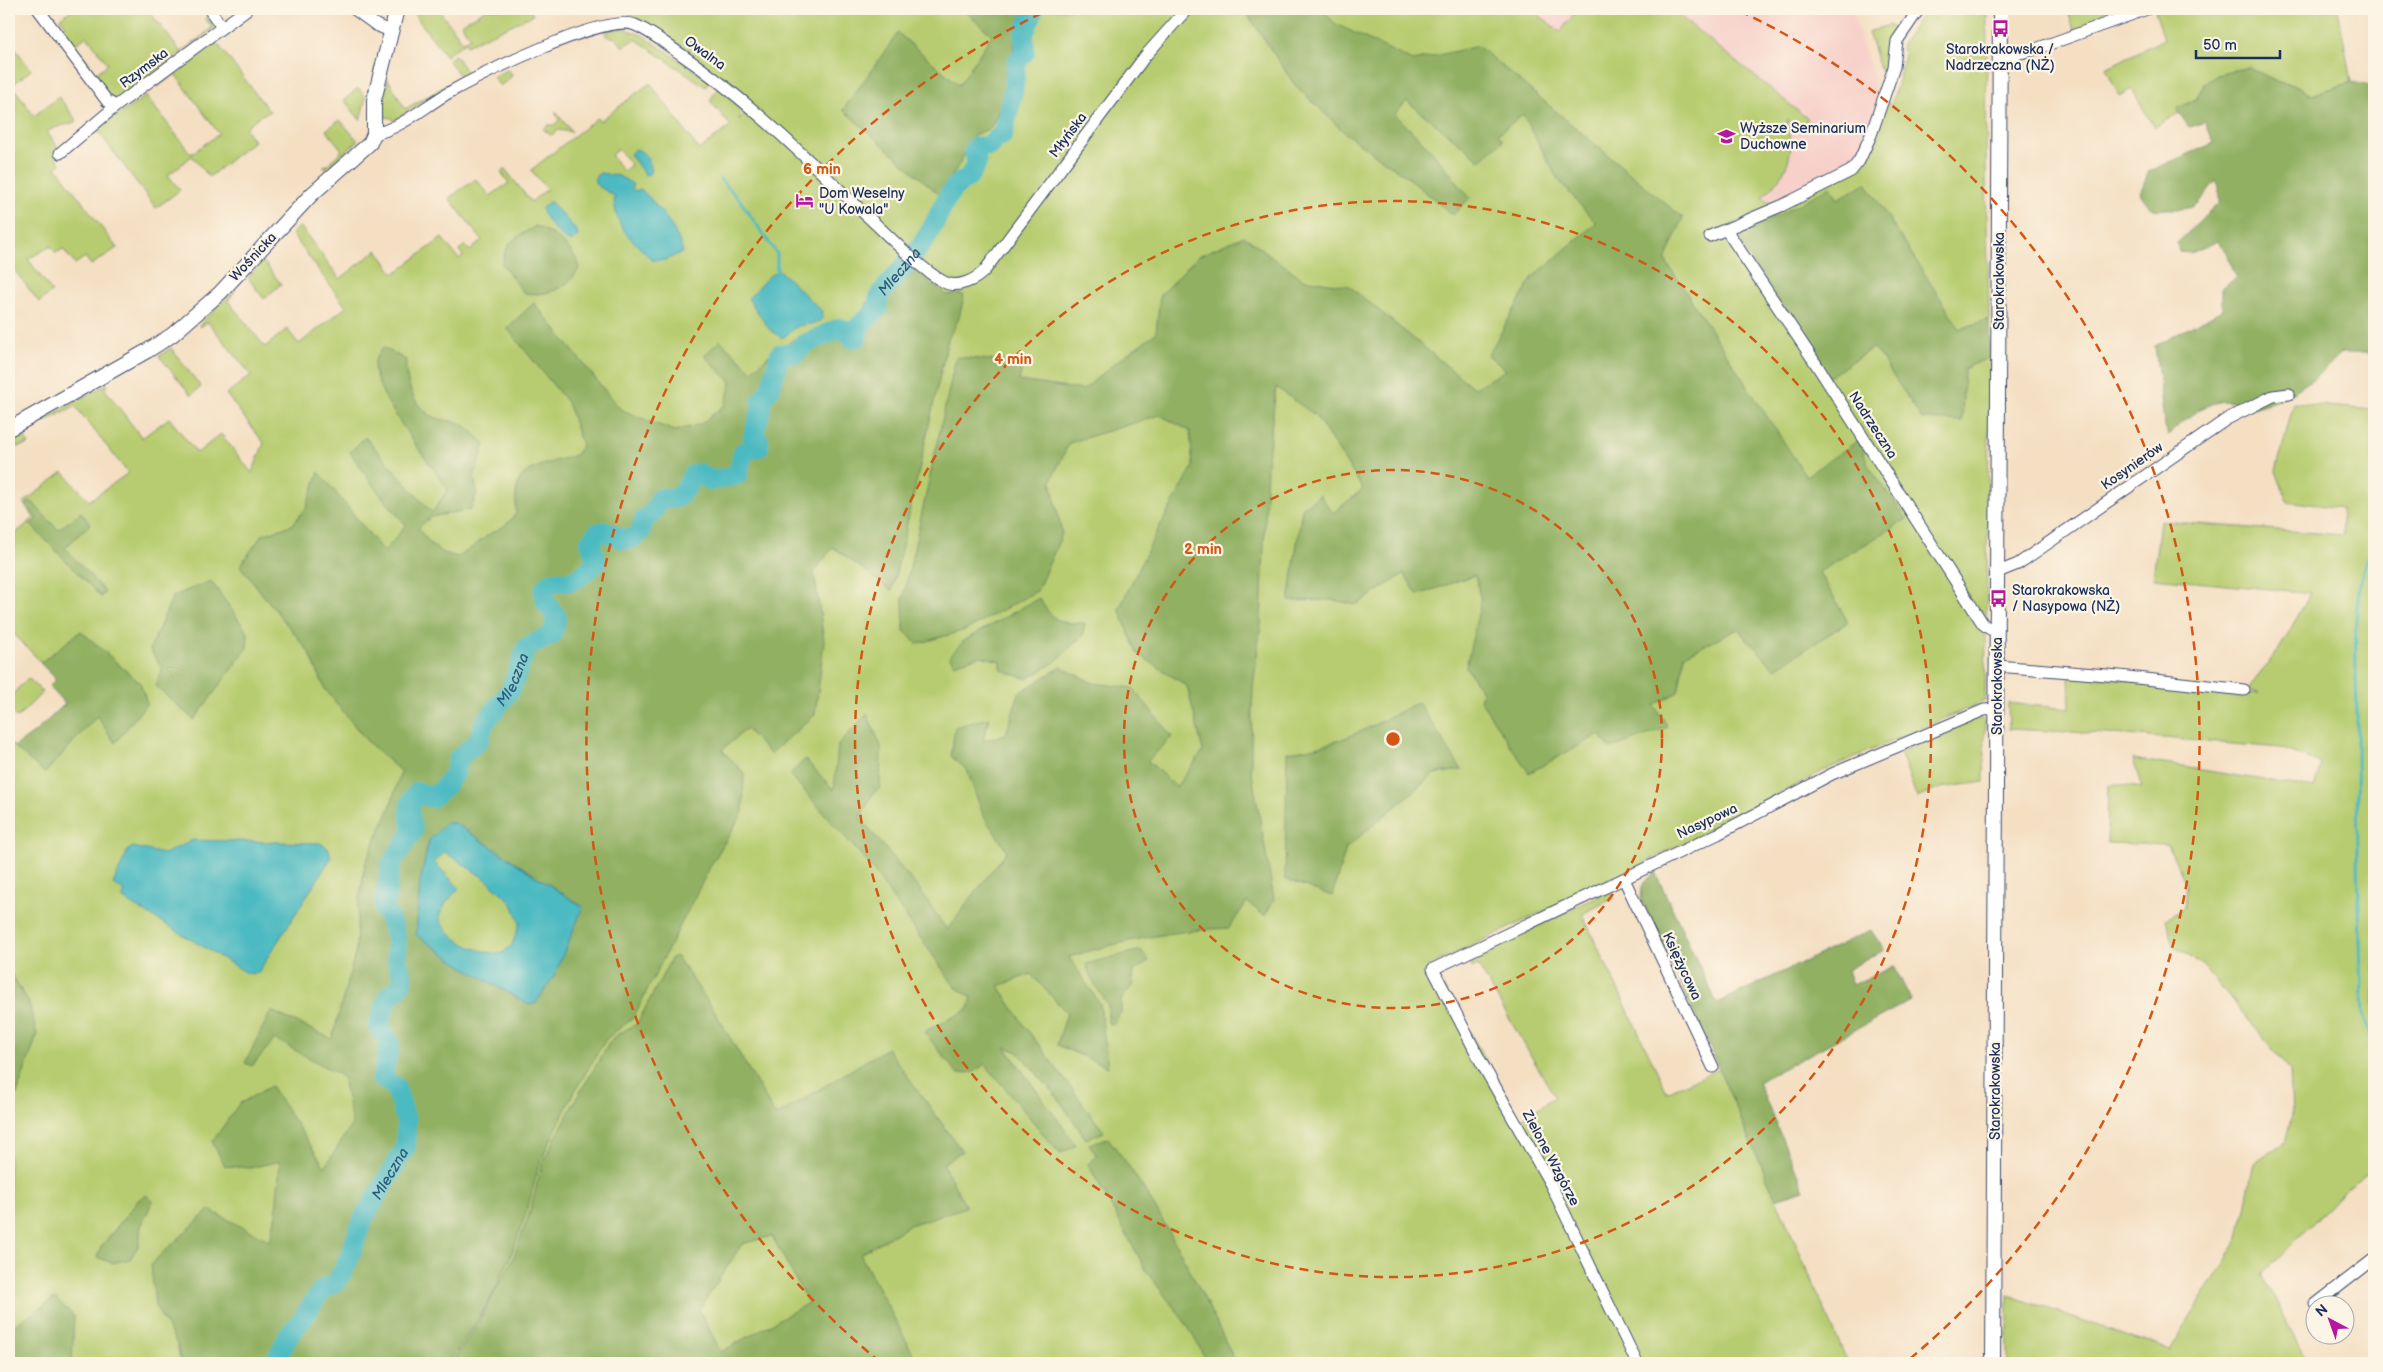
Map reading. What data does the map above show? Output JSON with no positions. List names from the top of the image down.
{
  "streets": {
    "street": [
      "Owalna",
      "Rzymska",
      "Młyńska",
      "Wośnicka",
      "Starokrakowska",
      "Nadrzeczna",
      "Kosynierów",
      "Nasypowa",
      "Księżycowa",
      "Zielone Wzgórze"
    ]
  },
  "crossings": [
    ["Owalna", "Młyńska"],
    ["Owalna", "Wośnicka"],
    ["Starokrakowska", "Nadrzeczna"],
    ["Starokrakowska", "Kosynierów"],
    ["Starokrakowska", "Nasypowa"],
    ["Nasypowa", "Księżycowa"],
    ["Nasypowa", "Zielone Wzgórze"]
  ],
  "water": ["Mleczna"],
  "places": {
    "bus stop": ["Starokrakowska / Nadrzeczna (NŻ)", "Starokrakowska / Nasypowa (NŻ)"],
    "school or university": ["Wyższe Seminarium Duchowne"],
    "hotel": ["Dom Weselny \"U Kowala\""]
  },
  "scale_bar": "50 m",
  "north": "top left",
  "rings": ["6 min", "4 min", "2 min"]
}
